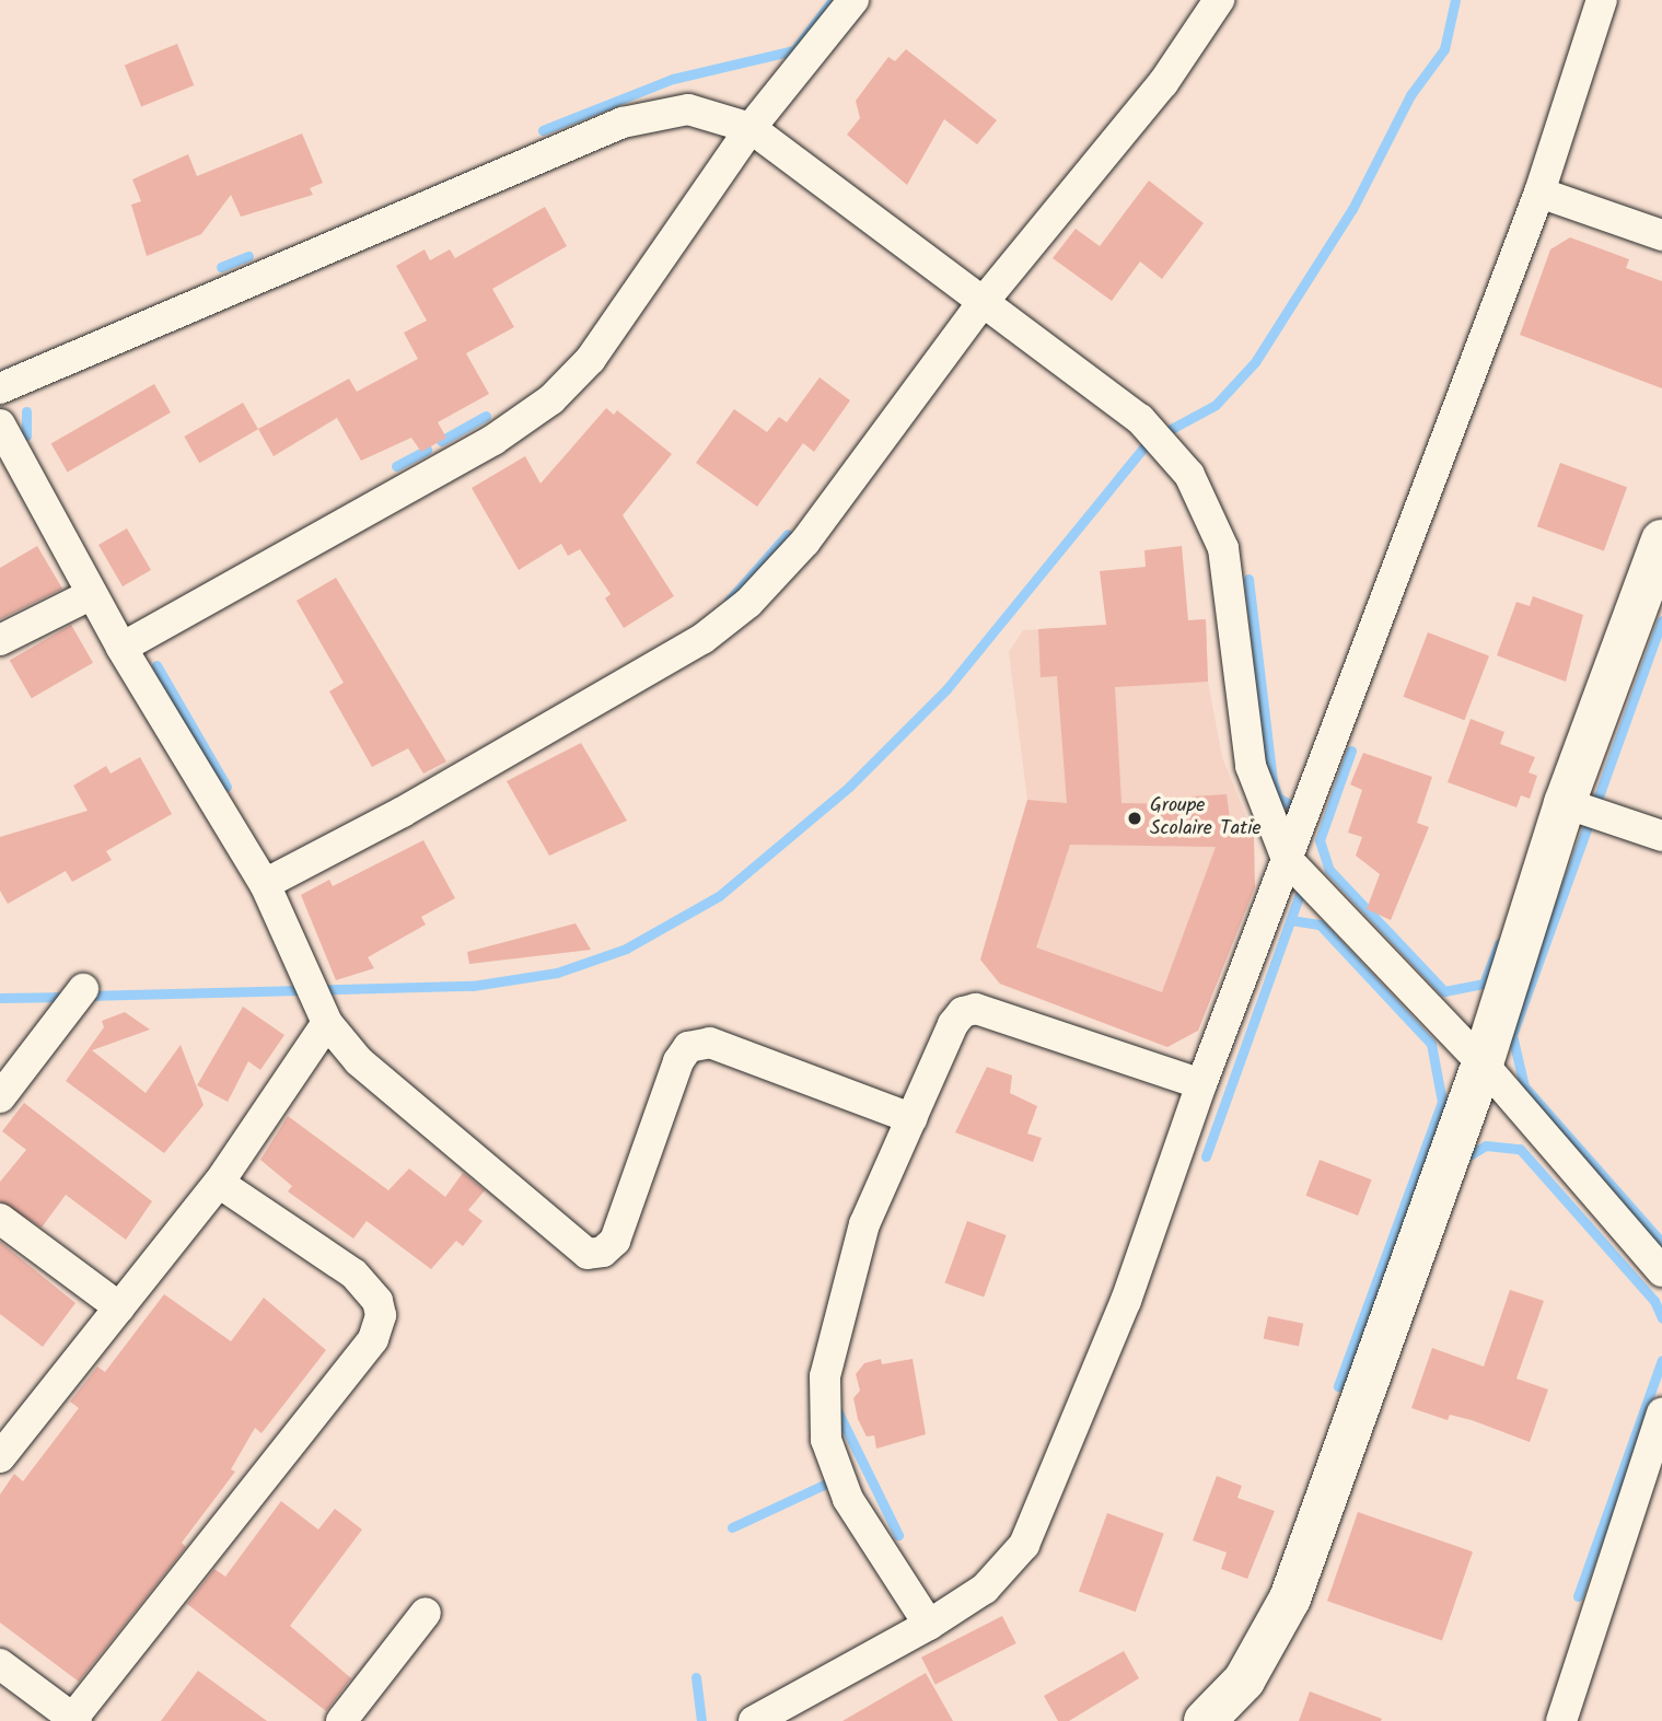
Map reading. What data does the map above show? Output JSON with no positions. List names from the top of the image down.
{
  "places": ["Groupe Scolaire Tatie"]
}
